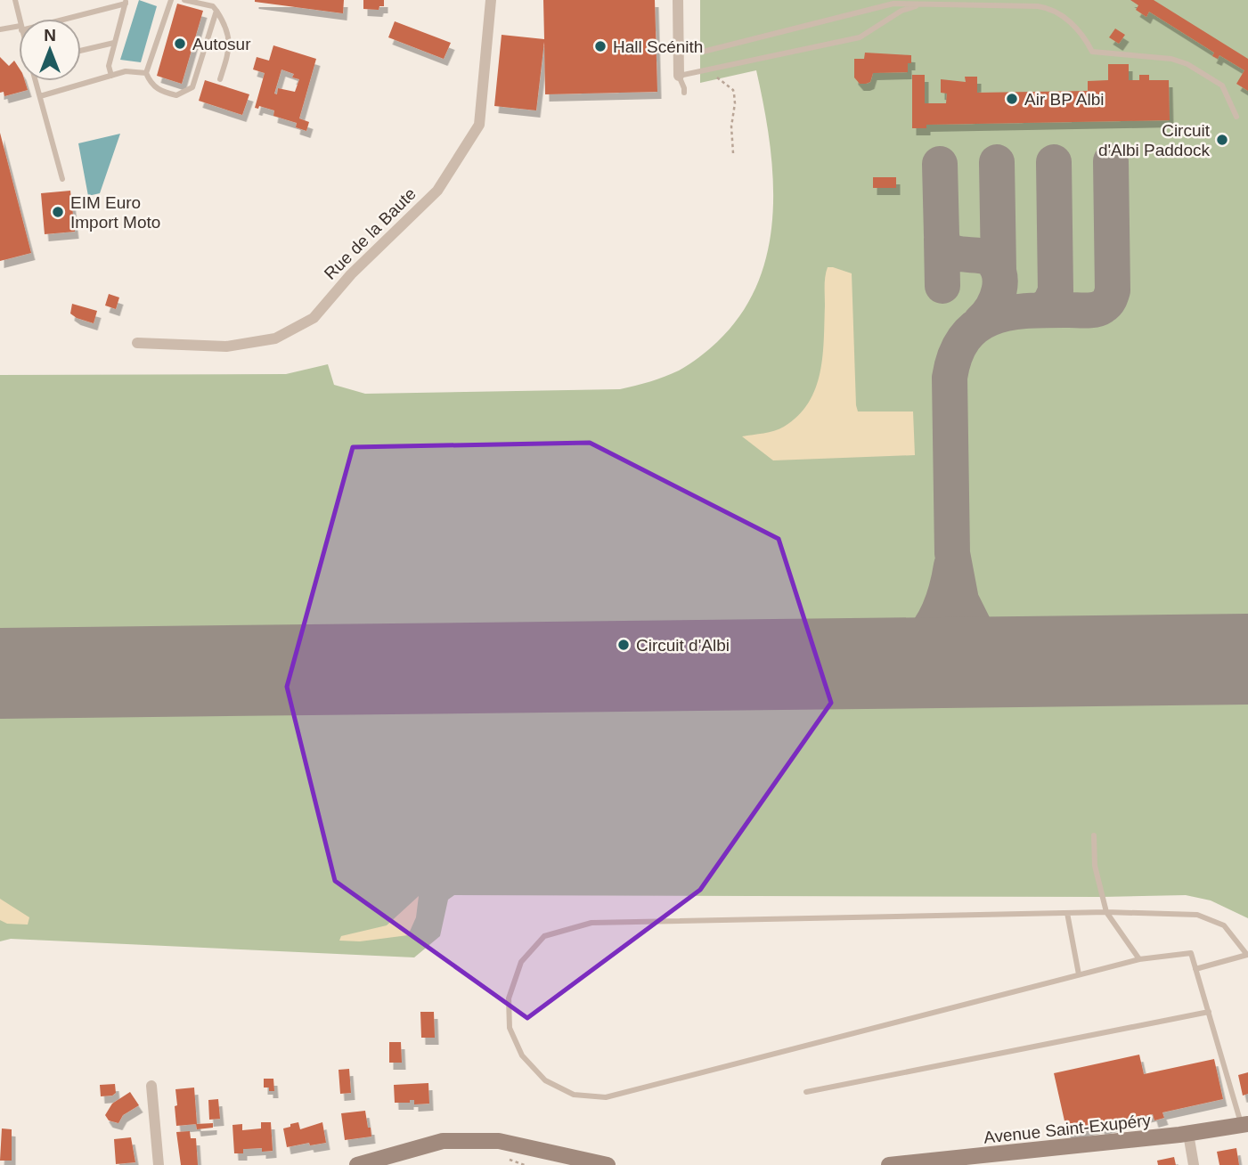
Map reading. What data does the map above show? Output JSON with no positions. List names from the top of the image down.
{
  "streets": {
    "street": ["Rue de la Baute", "Avenue Saint-Exupéry"]
  },
  "places": [
    "Autosur",
    "Hall Scénith",
    "Air BP Albi",
    "Circuit d'Albi Paddock",
    "EIM Euro Import Moto",
    "Circuit d'Albi"
  ],
  "north": "top"
}
